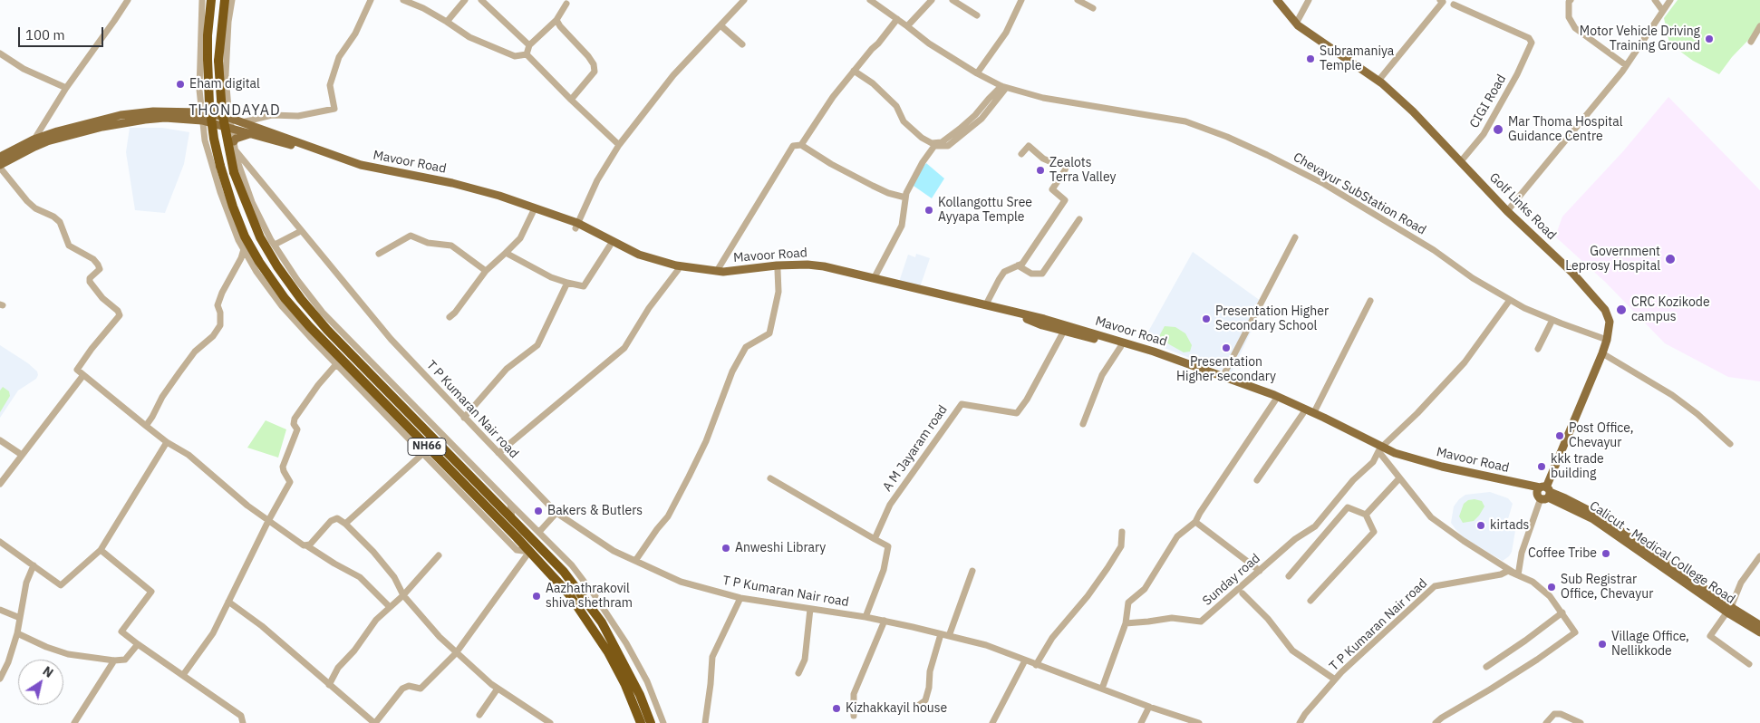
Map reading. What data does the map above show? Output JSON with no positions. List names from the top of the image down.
{
  "streets": {
    "highway": ["NH66"],
    "main road": ["Mavoor Road", "Golf Links Road", "Calicut - Medical College Road"],
    "street": [
      "CIGI Road",
      "Chevayur SubStation Road",
      "T P Kumaran Nair road",
      "A M Jayaram road",
      "Sunday road"
    ]
  },
  "crossings": [
    ["CIGI Road", "Golf Links Road"],
    ["Mavoor Road", "Golf Links Road"],
    ["Mavoor Road", "A M Jayaram road"],
    ["Mavoor Road", "Calicut - Medical College Road"],
    ["Mavoor Road", "Sunday road"],
    ["Chevayur SubStation Road", "Golf Links Road"],
    ["Chevayur SubStation Road", "Sunday road"]
  ],
  "districts": ["THONDAYAD"],
  "places": [
    "Motor Vehicle Driving Training Ground",
    "Subramaniya Temple",
    "Eham digital",
    "Mar Thoma Hospital Guidance Centre",
    "Zealots Terra Valley",
    "Kollangottu Sree Ayyapa Temple",
    "Government Leprosy Hospital",
    "CRC Kozikode campus",
    "Presentation Higher Secondary School",
    "Presentation Higher secondary",
    "Post Office, Chevayur",
    "kkk trade building",
    "Bakers & Butlers",
    "kirtads",
    "Anweshi Library",
    "Coffee Tribe",
    "Sub Registrar Office, Chevayur",
    "Aazhathrakovil shiva shethram",
    "Village Office, Nellikkode",
    "Kizhakkayil house"
  ],
  "scale_bar": "100 m",
  "north": "top right"
}
